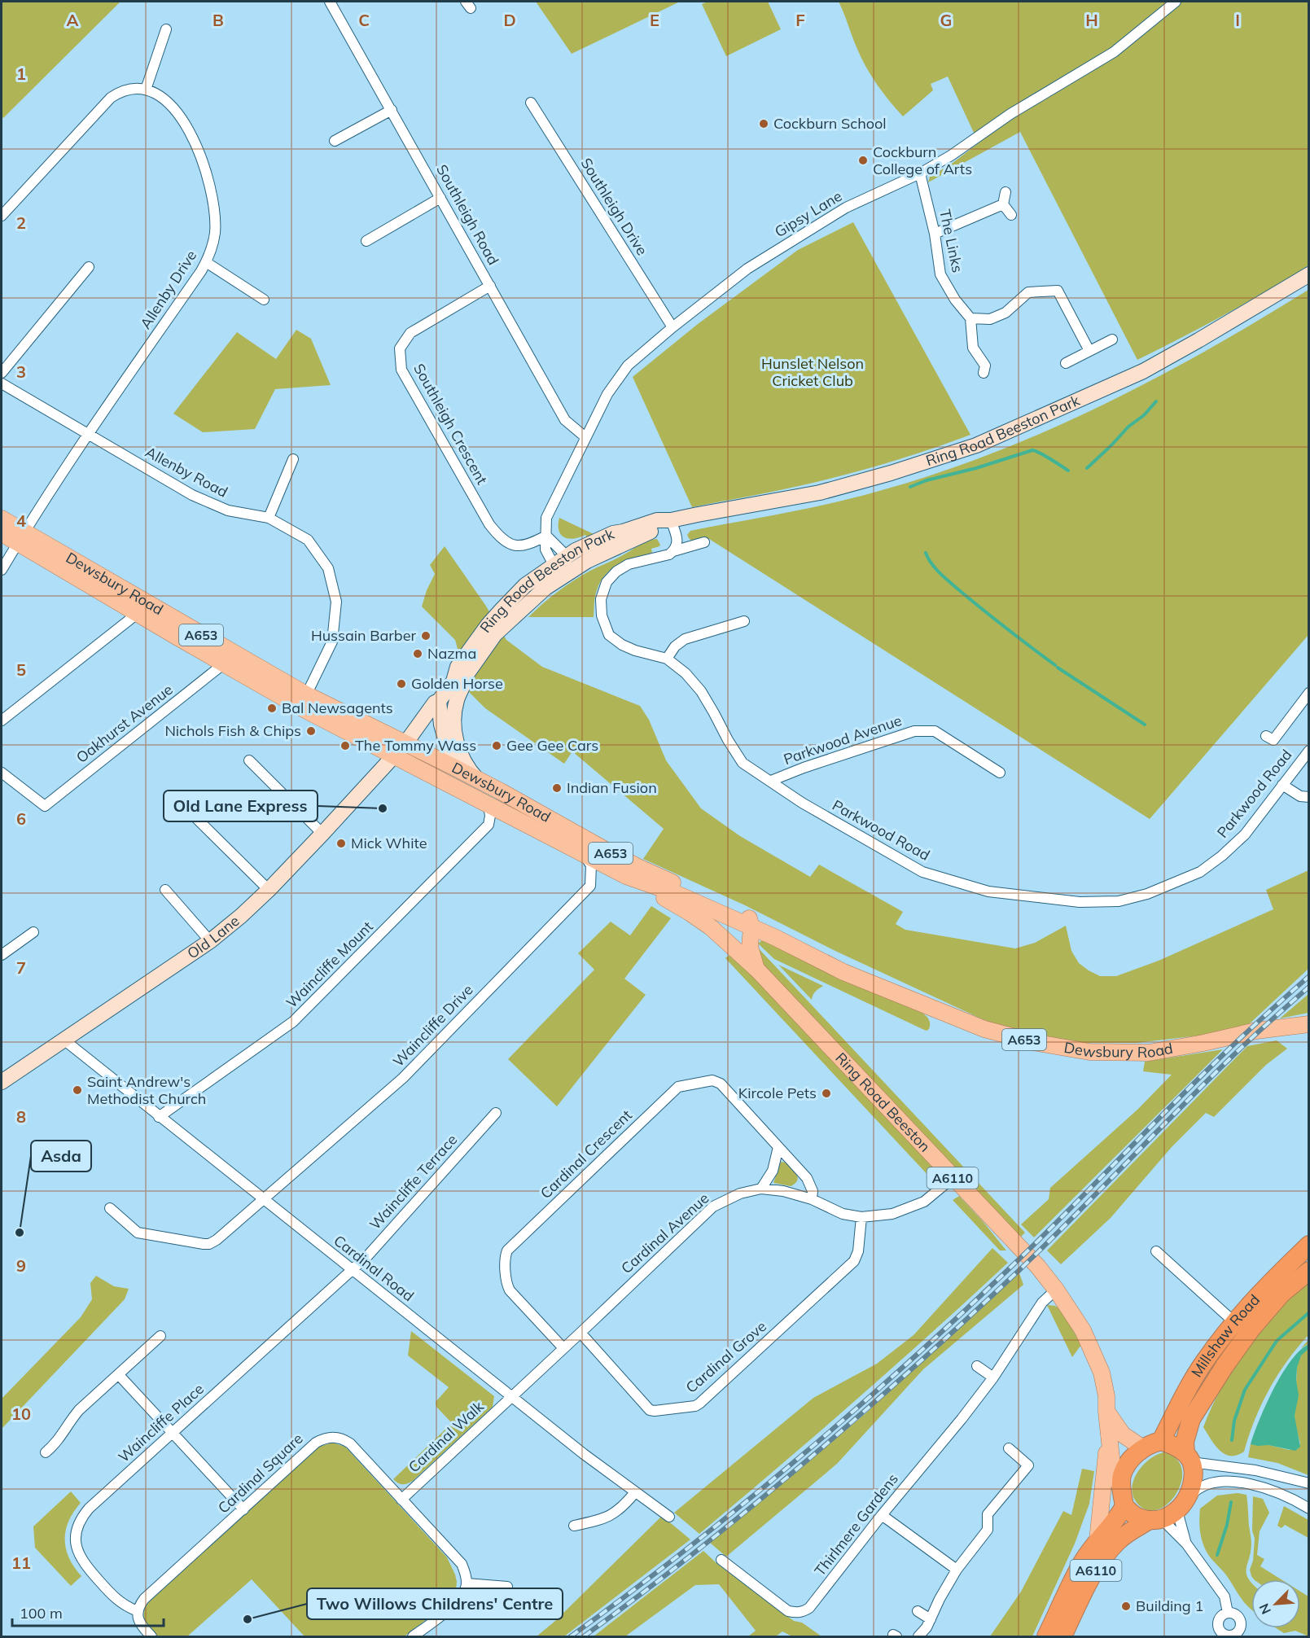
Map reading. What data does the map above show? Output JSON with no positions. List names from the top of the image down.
{
  "streets": {
    "highway": ["A6110", "Millshaw Road"],
    "main road": ["Dewsbury Road", "A653", "Ring Road Beeston"],
    "street": [
      "Southleigh Drive",
      "Gipsy Lane",
      "Southleigh Road",
      "The Links",
      "Allenby Drive",
      "Southleigh Crescent",
      "Ring Road Beeston Park",
      "Allenby Road",
      "Oakhurst Avenue",
      "Parkwood Avenue",
      "Parkwood Road",
      "Old Lane",
      "Waincliffe Mount",
      "Waincliffe Drive",
      "Cardinal Crescent",
      "Waincliffe Terrace",
      "Cardinal Avenue",
      "Cardinal Road",
      "Cardinal Grove",
      "Waincliffe Place",
      "Cardinal Walk",
      "Cardinal Square",
      "Thirlmere Gardens"
    ]
  },
  "crossings": [
    ["Southleigh Drive", "Gipsy Lane"],
    ["Gipsy Lane", "Southleigh Road"],
    ["Gipsy Lane", "The Links"],
    ["Gipsy Lane", "Southleigh Crescent"],
    ["Gipsy Lane", "Ring Road Beeston Park"],
    ["Southleigh Road", "Southleigh Crescent"],
    ["Allenby Drive", "Allenby Road"],
    ["Allenby Drive", "Dewsbury Road"],
    ["Ring Road Beeston Park", "Dewsbury Road"],
    ["Ring Road Beeston Park", "Old Lane"],
    ["Allenby Road", "Dewsbury Road"],
    ["Dewsbury Road", "Oakhurst Avenue"],
    ["Dewsbury Road", "Old Lane"],
    ["Dewsbury Road", "Waincliffe Mount"],
    ["Dewsbury Road", "Waincliffe Drive"],
    ["Dewsbury Road", "Ring Road Beeston"],
    ["Parkwood Avenue", "Parkwood Road"],
    ["Old Lane", "Cardinal Road"],
    ["Waincliffe Mount", "Cardinal Road"],
    ["Waincliffe Drive", "Cardinal Road"],
    ["Ring Road Beeston", "A6110"],
    ["Ring Road Beeston", "Cardinal Avenue"],
    ["Ring Road Beeston", "Millshaw Road"],
    ["Ring Road Beeston", "Thirlmere Gardens"],
    ["Cardinal Crescent", "Cardinal Avenue"],
    ["A6110", "Millshaw Road"],
    ["Waincliffe Terrace", "Cardinal Road"],
    ["Waincliffe Terrace", "Waincliffe Place"],
    ["Cardinal Avenue", "Cardinal Road"],
    ["Cardinal Avenue", "Cardinal Grove"],
    ["Cardinal Avenue", "Cardinal Walk"],
    ["Cardinal Road", "Waincliffe Place"],
    ["Cardinal Road", "Cardinal Walk"],
    ["Waincliffe Place", "Cardinal Square"],
    ["Cardinal Walk", "Cardinal Square"]
  ],
  "parks": ["Hunslet Nelson Cricket Club"],
  "places": [
    "Cockburn School",
    "Cockburn College of Arts",
    "Hussain Barber",
    "Nazma",
    "Golden Horse",
    "Bal Newsagents",
    "Nichols Fish & Chips",
    "The Tommy Wass",
    "Gee Gee Cars",
    "Indian Fusion",
    "Old Lane Express",
    "Mick White",
    "Saint Andrew's Methodist Church",
    "Kircole Pets",
    "Asda",
    "Building 1",
    "Two Willows Childrens' Centre"
  ],
  "scale_bar": "100 m",
  "north": "bottom left",
  "grid": {
    "columns": [
      "A",
      "B",
      "C",
      "D",
      "E",
      "F",
      "G",
      "H",
      "I"
    ],
    "rows": [
      "1",
      "2",
      "3",
      "4",
      "5",
      "6",
      "7",
      "8",
      "9",
      "10",
      "11"
    ]
  }
}
